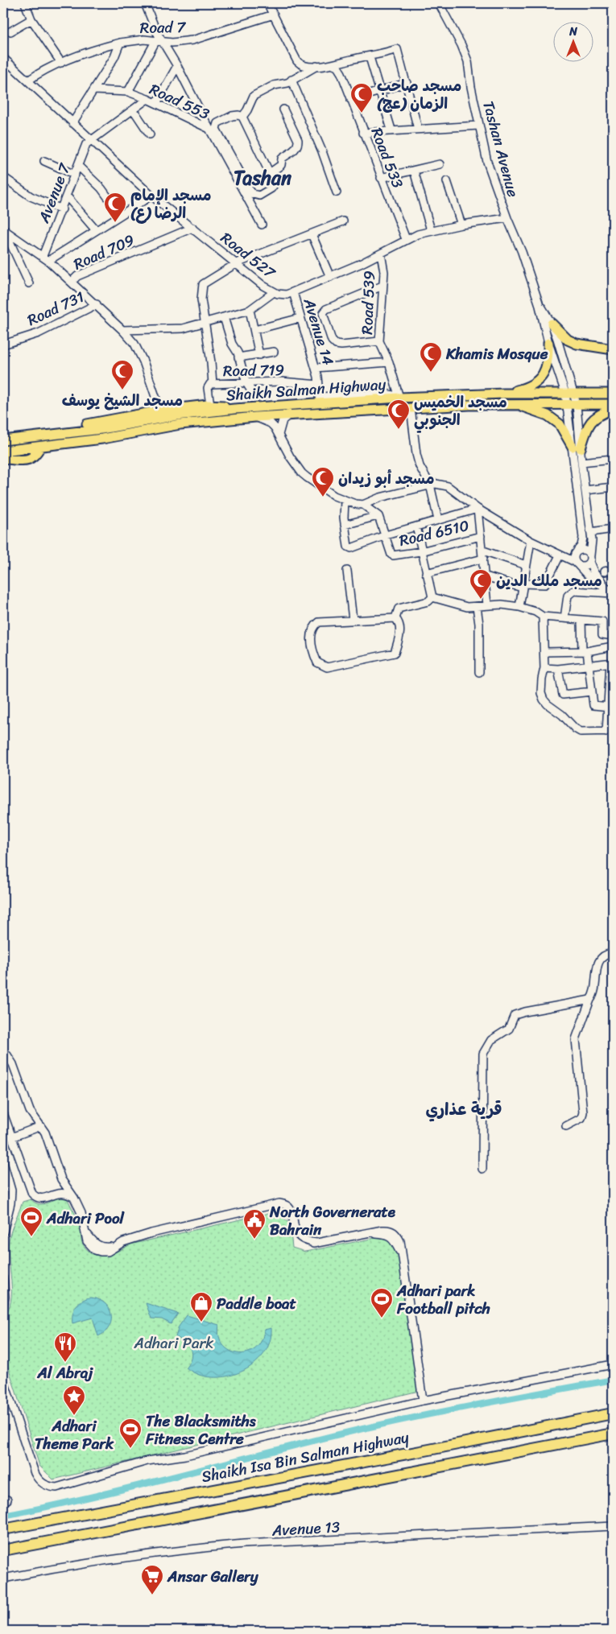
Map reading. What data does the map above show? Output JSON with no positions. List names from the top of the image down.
{
  "streets": {
    "highway": ["Shaikh Isa Bin Salman Highway"],
    "main road": ["Shaikh Salman Highway"],
    "street": [
      "Road 7",
      "Road 553",
      "Tashan Avenue",
      "Road 533",
      "Avenue 7",
      "Road 709",
      "Road 527",
      "Road 539",
      "Road 731",
      "Avenue 14",
      "Road 719",
      "Road 6510",
      "Avenue 13"
    ]
  },
  "crossings": [
    ["Road 7", "Road 553"],
    ["Road 7", "Road 527"],
    ["Tashan Avenue", "Road 527"],
    ["Tashan Avenue", "Shaikh Salman Highway"],
    ["Road 533", "Road 527"],
    ["Avenue 7", "Road 527"],
    ["Road 709", "Road 527"],
    ["Road 527", "Road 539"],
    ["Road 527", "Avenue 14"],
    ["Road 539", "Shaikh Salman Highway"],
    ["Avenue 14", "Road 719"],
    ["Avenue 14", "Shaikh Salman Highway"]
  ],
  "districts": ["Tashan", "قرية عذاري"],
  "parks": ["Adhari Park"],
  "places": {
    "mosque": [
      "مسجد صاحب الزمان (عج)",
      "مسجد الإمام الرضا (ع)",
      "Khamis Mosque",
      "مسجد الشيخ يوسف",
      "مسجد الخميس الجنوبي",
      "مسجد أبو زيدان",
      "مسجد ملك الدين"
    ],
    "sports": ["Adhari Pool", "Adhari park Football pitch", "The Blacksmiths Fitness Centre"],
    "public building": ["North Governerate Bahrain"],
    "shop": ["Paddle boat"],
    "restaurant": ["Al Abraj"],
    "place": ["Adhari Theme Park"],
    "supermarket": ["Ansar Gallery"]
  },
  "north": "top"
}
